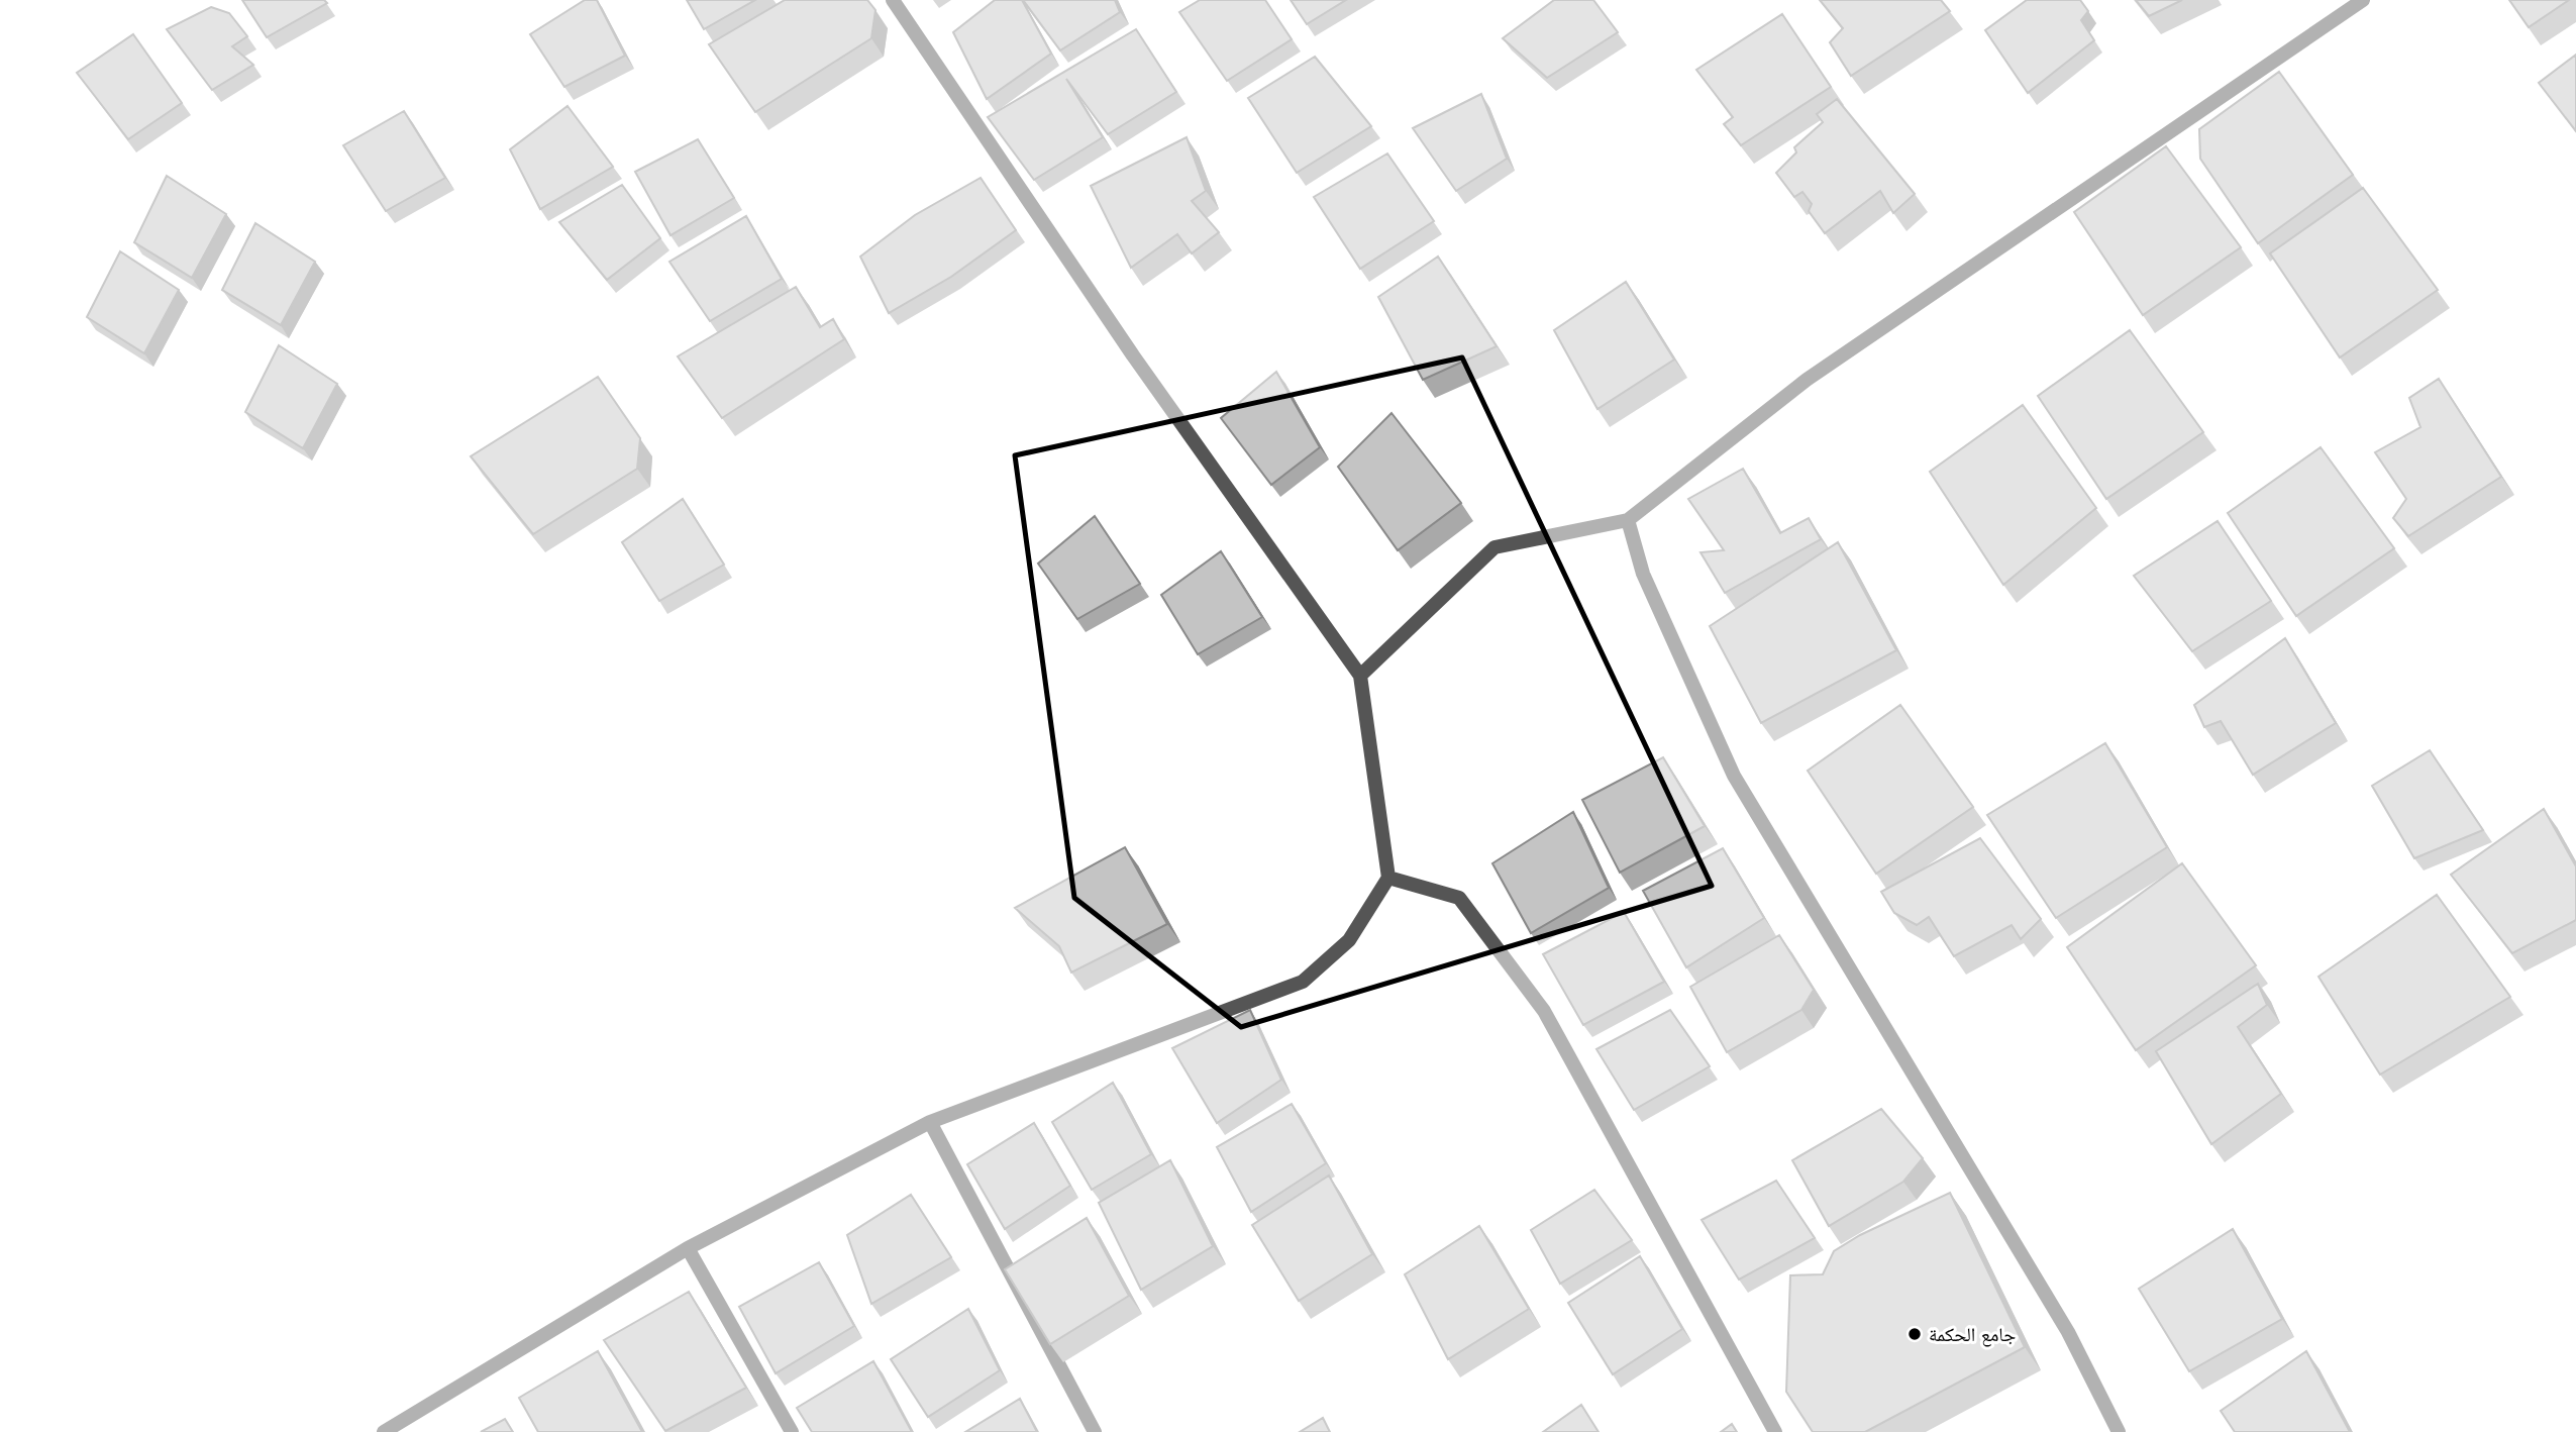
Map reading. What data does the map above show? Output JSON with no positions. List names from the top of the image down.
{
  "places": ["جامع الحكمة"]
}
